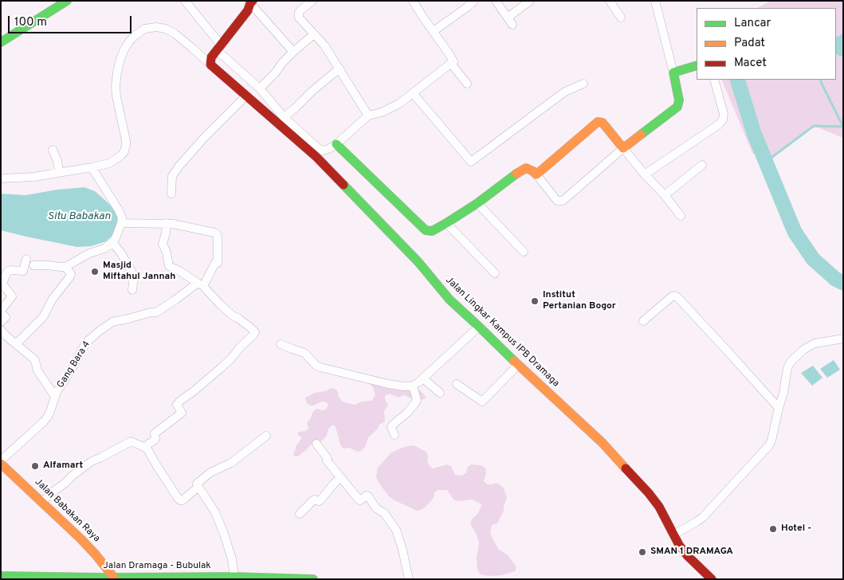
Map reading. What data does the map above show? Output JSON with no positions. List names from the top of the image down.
{
  "streets": {
    "main road": ["Jalan Lingkar Kampus IPB Dramaga", "Jalan Babakan Raya", "Jalan Dramaga - Bubulak"],
    "street": ["Gang Bara 4"]
  },
  "crossings": [
    ["Jalan Babakan Raya", "Jalan Dramaga - Bubulak"]
  ],
  "water": ["Situ Babakan"],
  "places": [
    "Masjid Miftahul Jannah",
    "Institut Pertanian Bogor",
    "Alfamart",
    "Hotel -",
    "SMAN 1 DRAMAGA"
  ],
  "legend": ["Lancar", "Padat", "Macet"],
  "scale_bar": "100 m"
}
